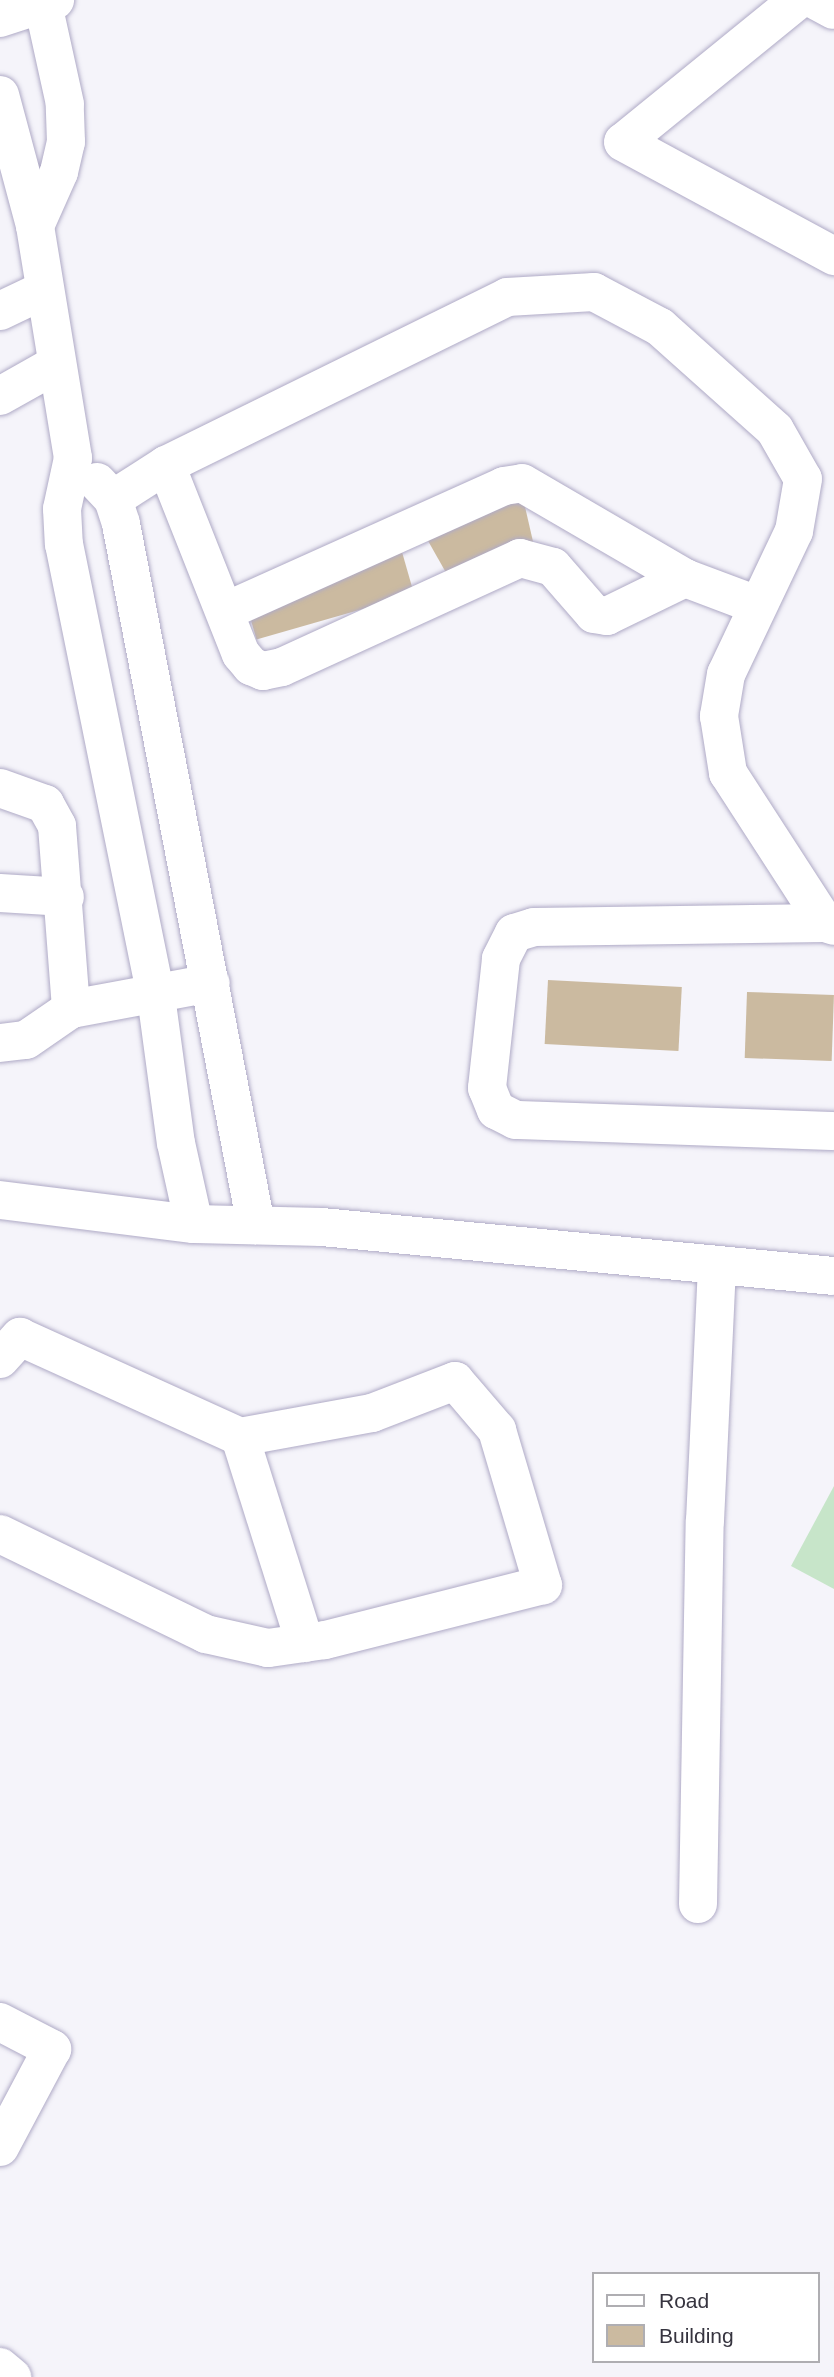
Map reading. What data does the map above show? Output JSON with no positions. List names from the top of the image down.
{
  "legend": ["Road", "Building"]
}
